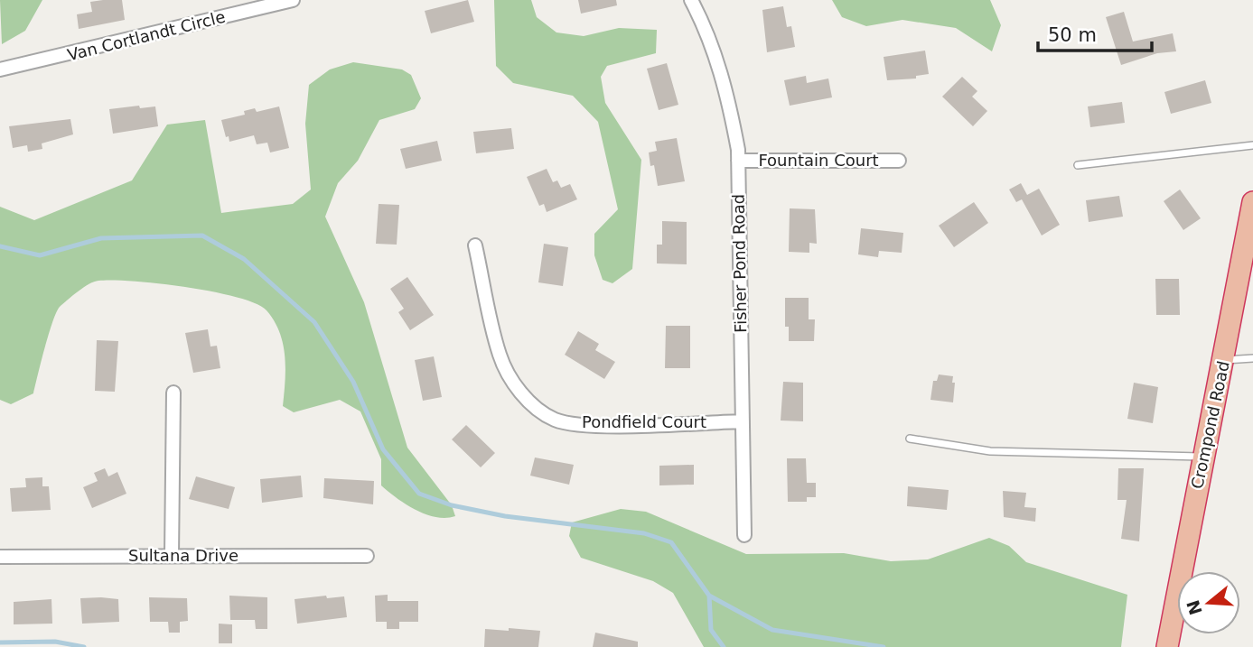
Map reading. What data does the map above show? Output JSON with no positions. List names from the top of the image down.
{
  "streets": {
    "highway": ["Crompond Road"],
    "street": [
      "Van Cortlandt Circle",
      "Fountain Court",
      "Fisher Pond Road",
      "Pondfield Court",
      "Sultana Drive"
    ]
  },
  "crossings": [
    ["Fountain Court", "Fisher Pond Road"],
    ["Fisher Pond Road", "Pondfield Court"]
  ],
  "scale_bar": "50 m",
  "north": "left"
}
